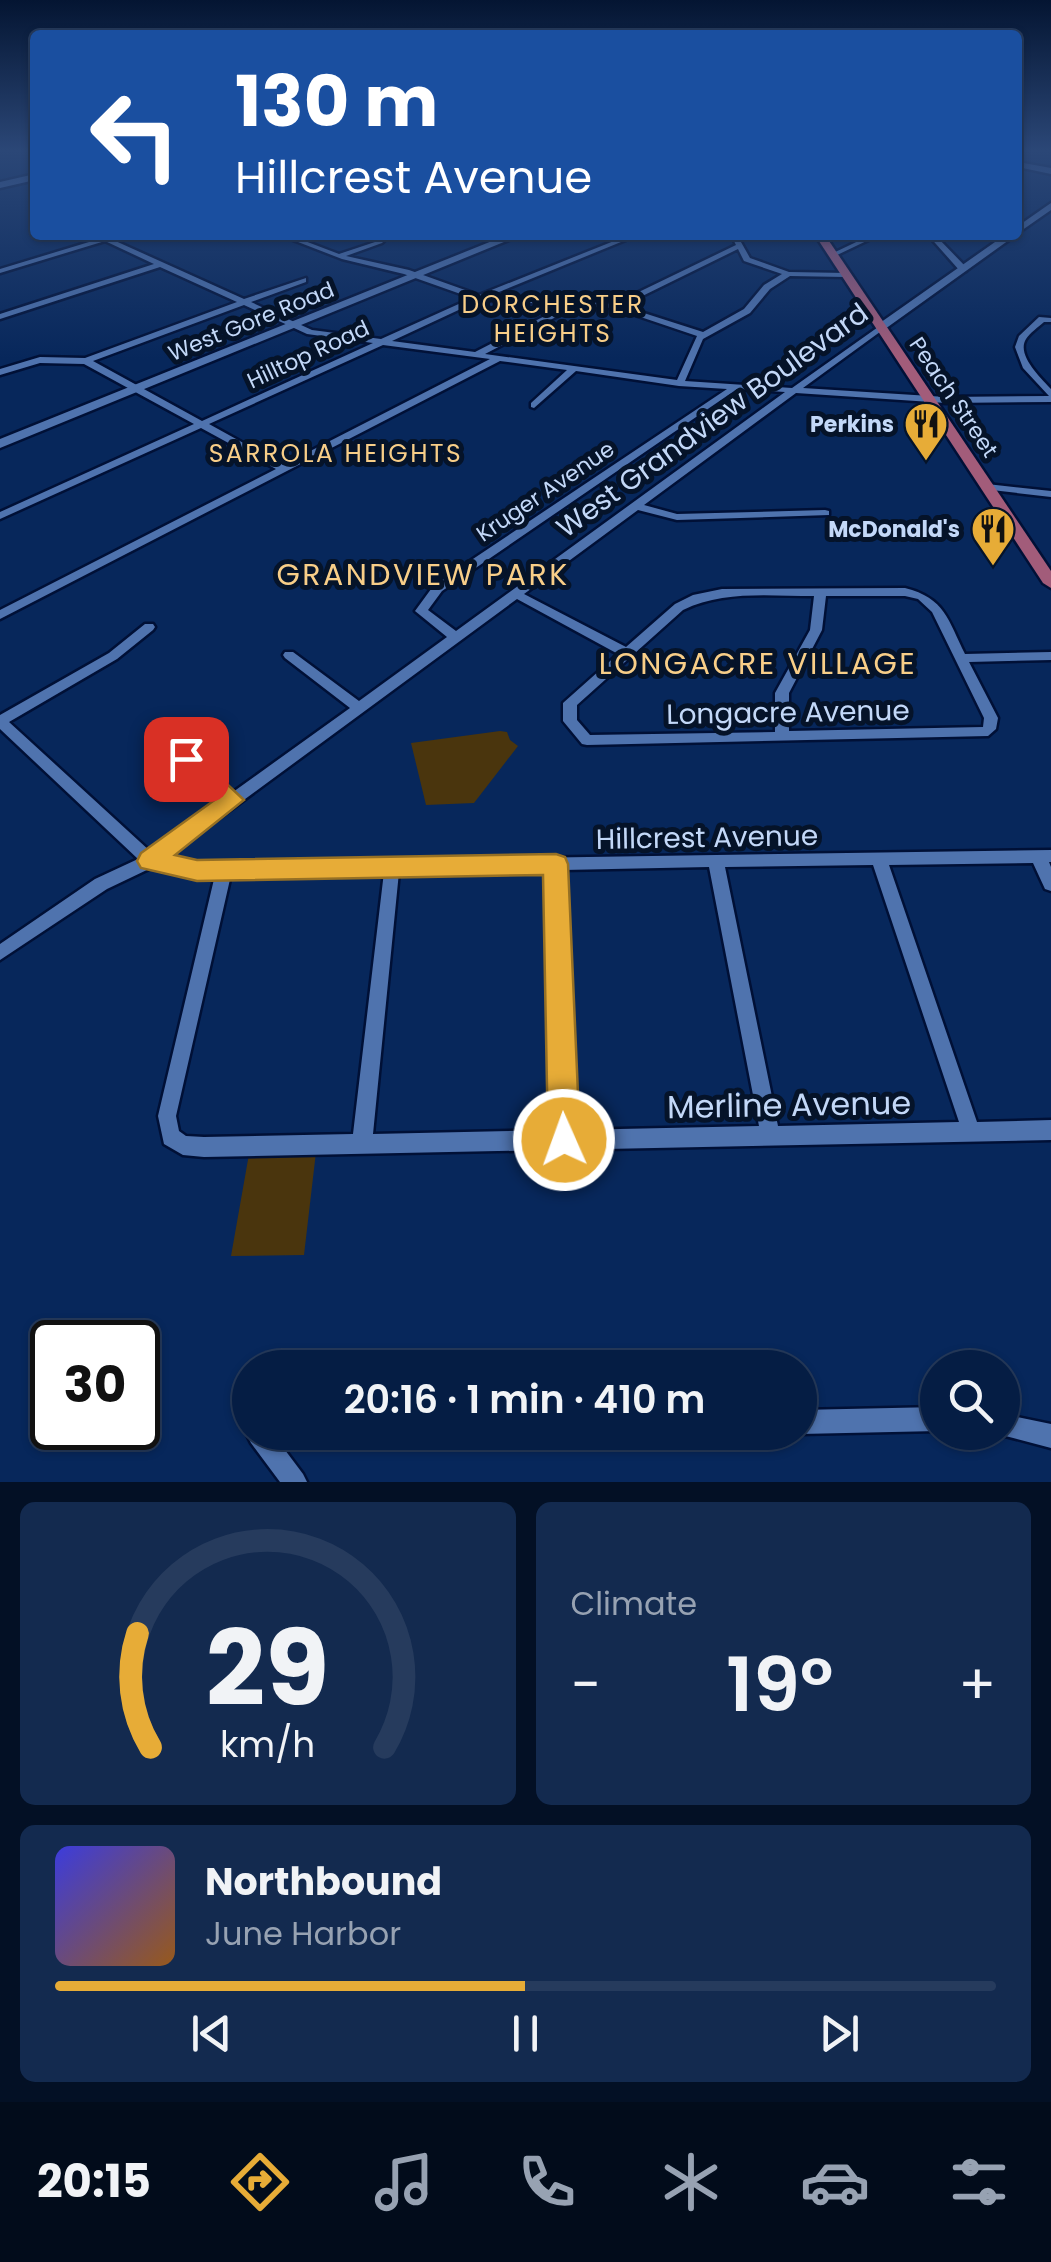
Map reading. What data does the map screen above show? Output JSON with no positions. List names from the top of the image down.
{
  "streets": {
    "main road": ["Peach Street"],
    "street": [
      "West Gore Road",
      "Hilltop Road",
      "West Grandview Boulevard",
      "Kruger Avenue",
      "Longacre Avenue",
      "Hillcrest Avenue",
      "Merline Avenue"
    ]
  },
  "crossings": [
    ["Peach Street", "West Grandview Boulevard"],
    ["West Grandview Boulevard", "Kruger Avenue"],
    ["West Grandview Boulevard", "Hillcrest Avenue"],
    ["Hillcrest Avenue", "Merline Avenue"]
  ],
  "districts": [
    "DORCHESTER HEIGHTS",
    "SARROLA HEIGHTS",
    "GRANDVIEW PARK",
    "LONGACRE VILLAGE"
  ],
  "places": {
    "restaurant": ["Perkins", "McDonald's"]
  },
  "page": {
    "turn": ["130 m", "Hillcrest Avenue"],
    "limit": "30",
    "trip": "20:16 · 1 min · 410 m",
    "tile": "Climate",
    "heat": ["−", "19°", "+"],
    "song": ["Northbound", "June Harbor"],
    "tabs": "20:15",
    "gauge": ["29", "km/h"]
  }
}
